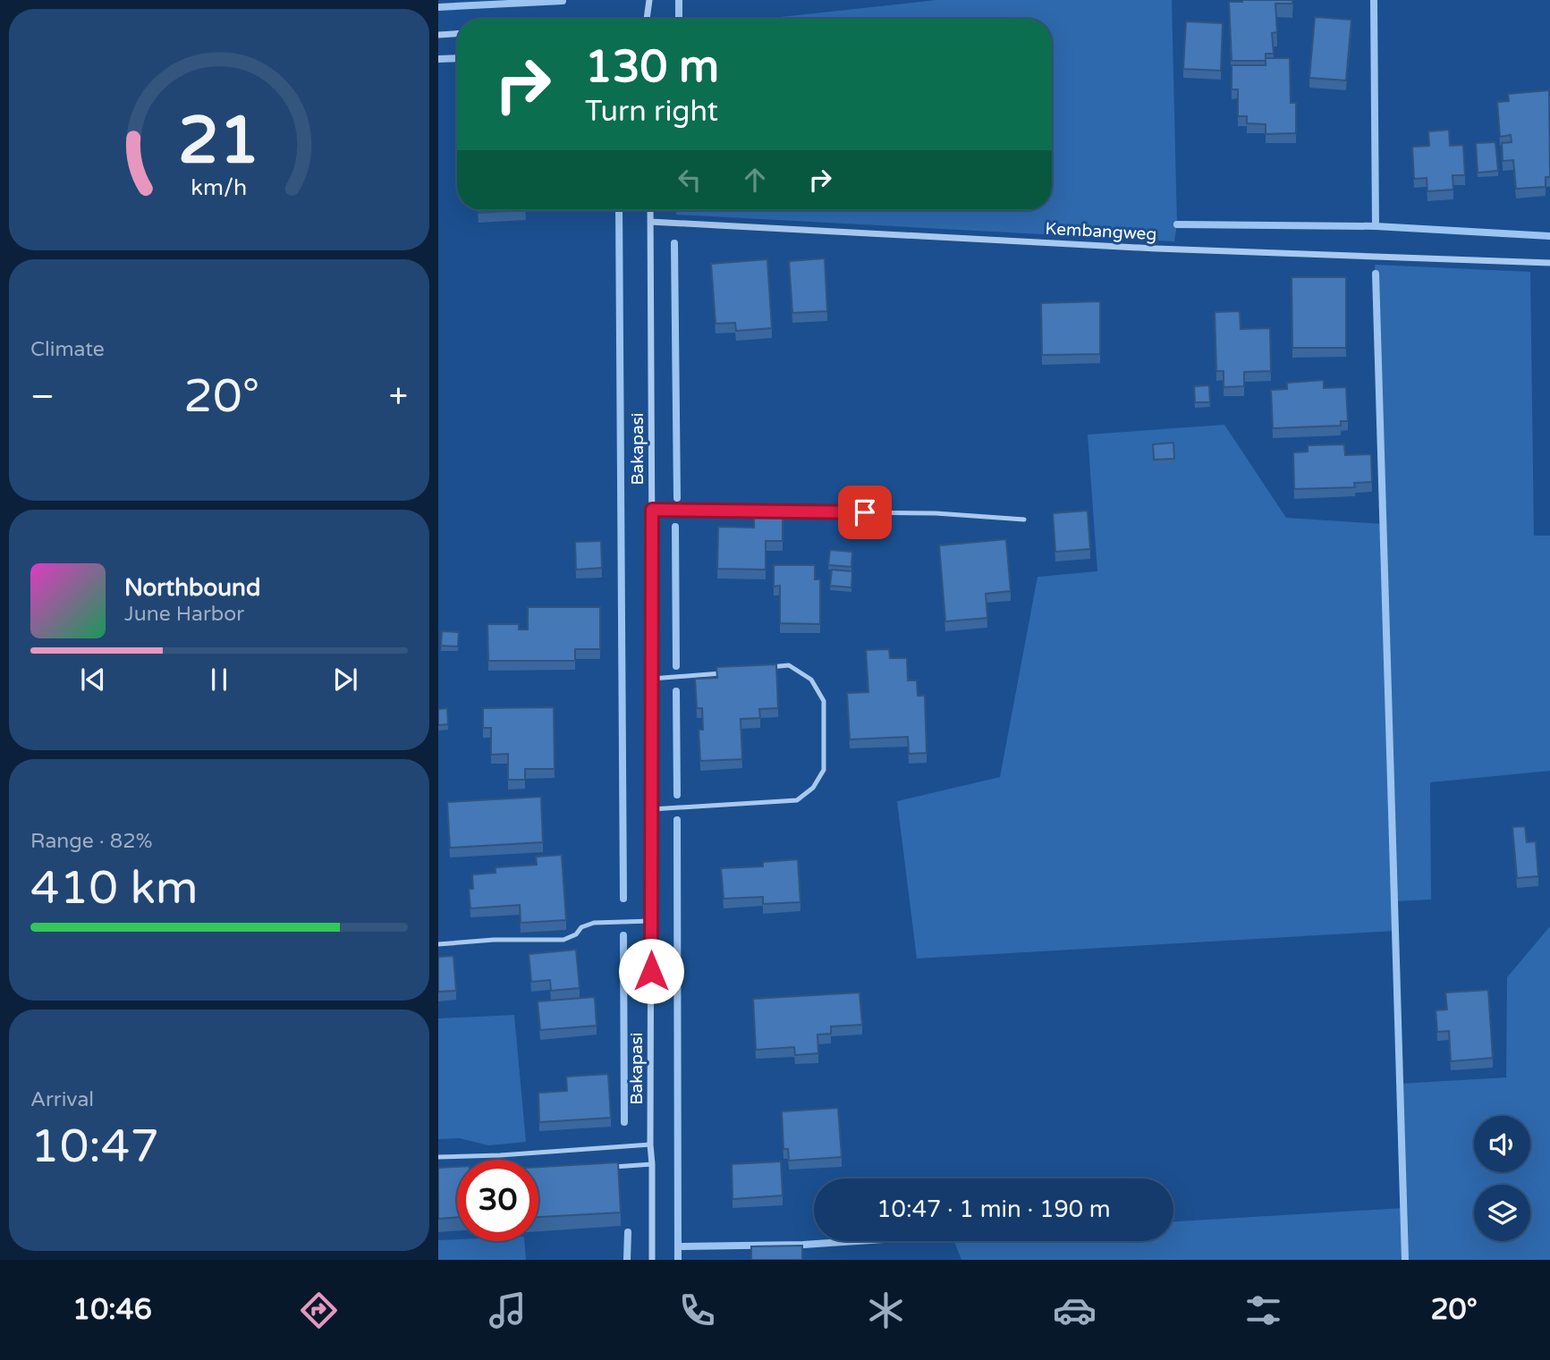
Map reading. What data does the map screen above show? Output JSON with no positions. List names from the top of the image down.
{
  "streets": {
    "street": ["Kembangweg", "Bakapasi"]
  },
  "crossings": [
    ["Kembangweg", "Bakapasi"]
  ],
  "page": {
    "turn": ["130 m", "Turn right"],
    "tile": [
      "Climate",
      ["Range · 82%", "410 km"],
      ["Arrival", "10:47"]
    ],
    "heat": ["−", "20°", "+"],
    "song": ["Northbound", "June Harbor"],
    "limit": "30",
    "trip": "10:47 · 1 min · 190 m",
    "tabs": ["10:46", "20°"],
    "gauge": ["21", "km/h"]
  }
}
